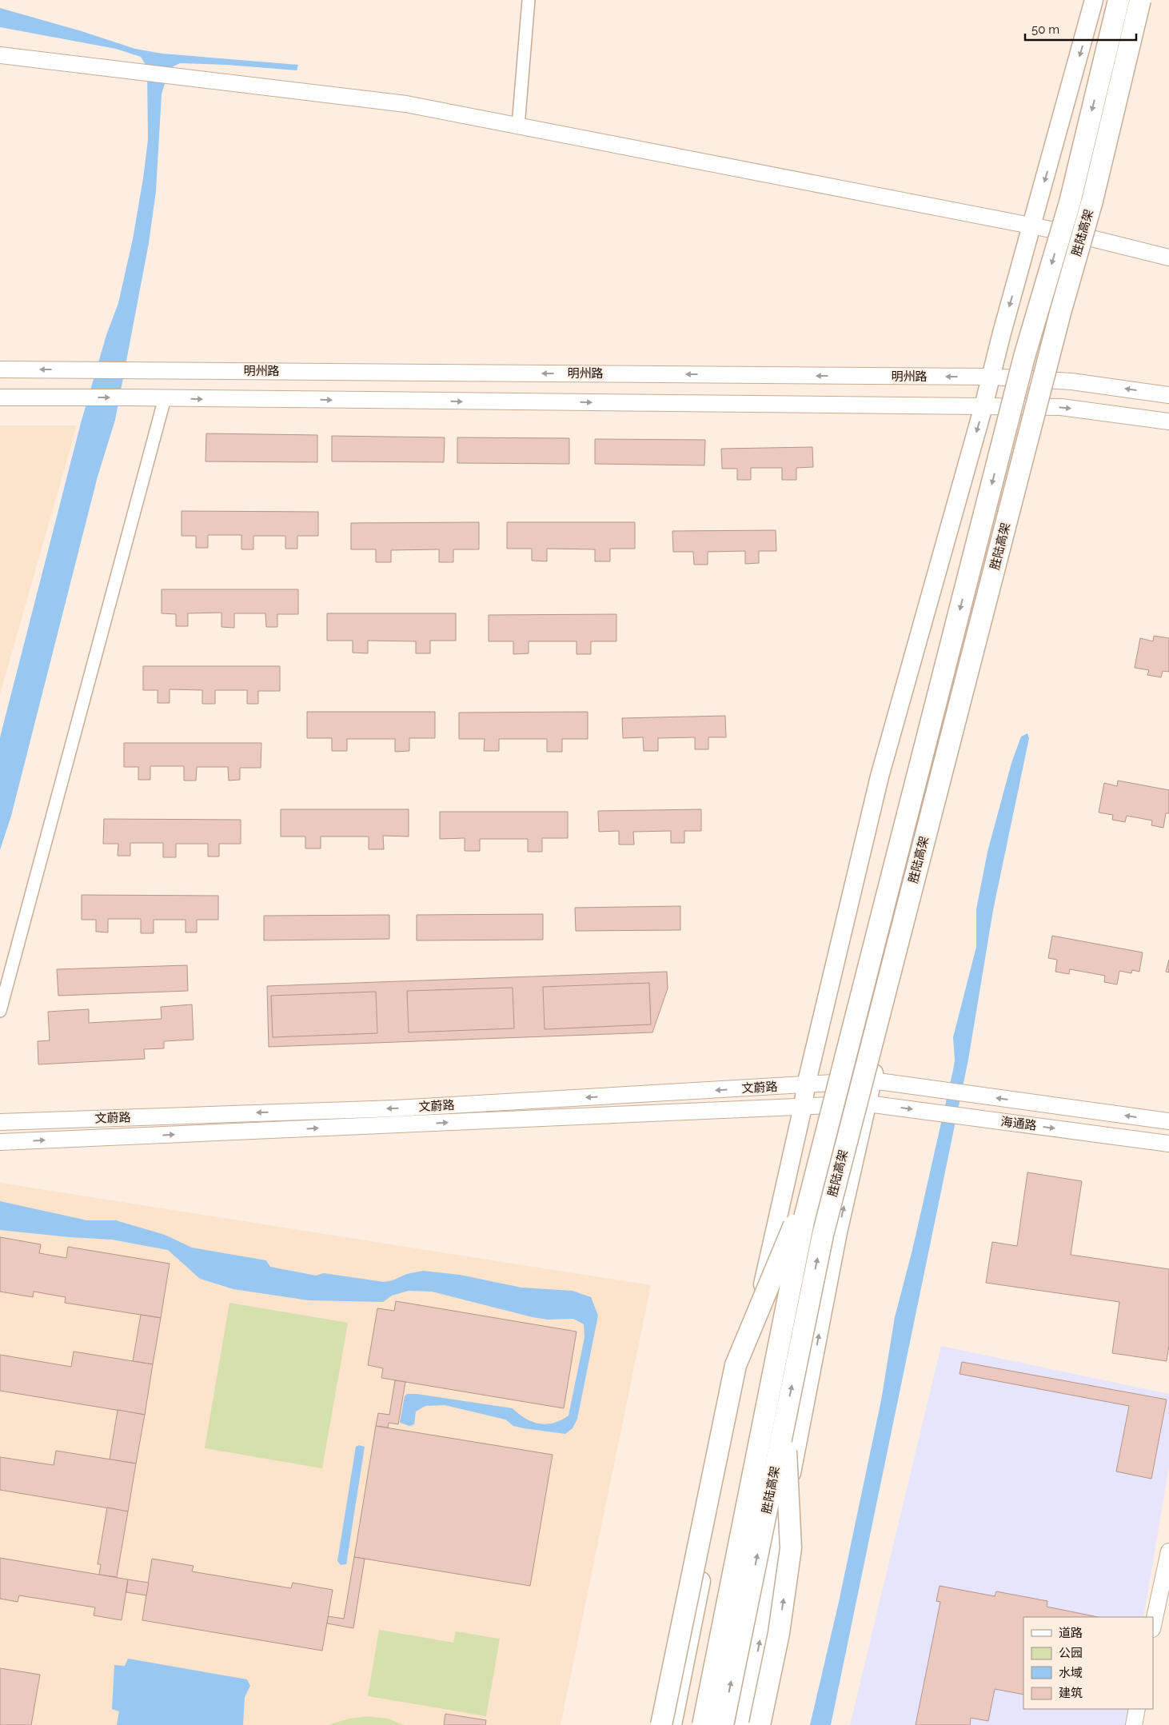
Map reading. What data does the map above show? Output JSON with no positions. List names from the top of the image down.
{
  "streets": {
    "highway": ["胜陆高架"],
    "main road": ["明州路", "文蔚路", "海通路"]
  },
  "crossings": [
    ["文蔚路", "海通路"]
  ],
  "legend": [
    "道路",
    "公园",
    "水域",
    "建筑"
  ],
  "scale_bar": "50 m"
}
